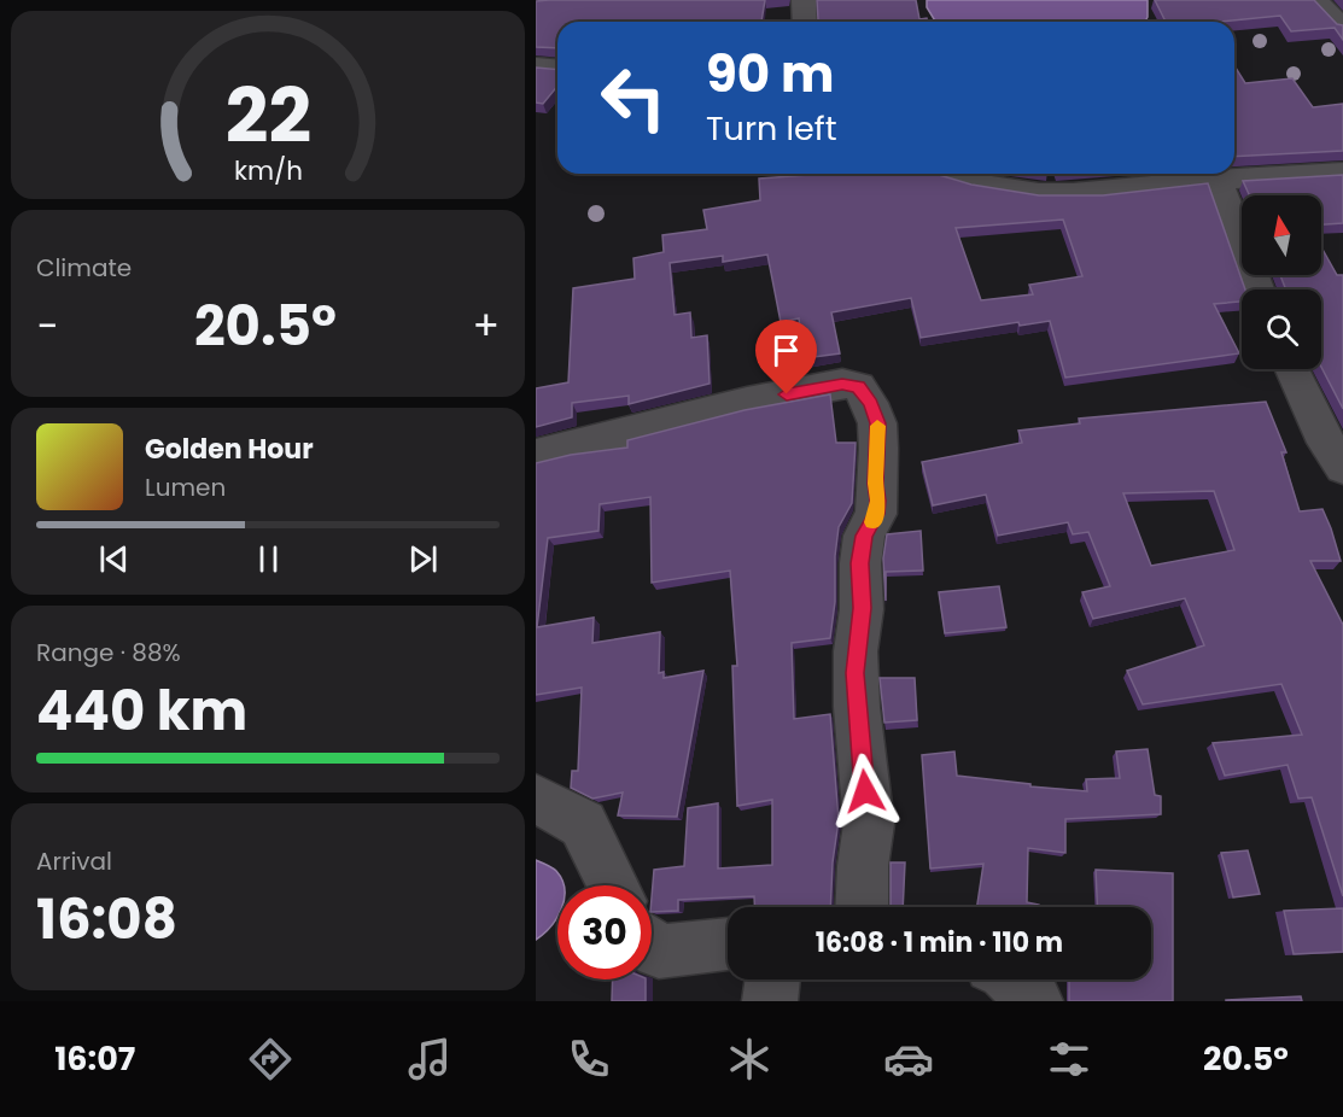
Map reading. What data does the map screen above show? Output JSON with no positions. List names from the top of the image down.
{
  "north": "top",
  "page": {
    "turn": ["90 m", "Turn left"],
    "tile": [
      "Climate",
      ["Range · 88%", "440 km"],
      ["Arrival", "16:08"]
    ],
    "heat": ["−", "20.5°", "+"],
    "song": ["Golden Hour", "Lumen"],
    "limit": "30",
    "trip": "16:08 · 1 min · 110 m",
    "tabs": ["16:07", "20.5°"],
    "gauge": ["22", "km/h"]
  }
}
